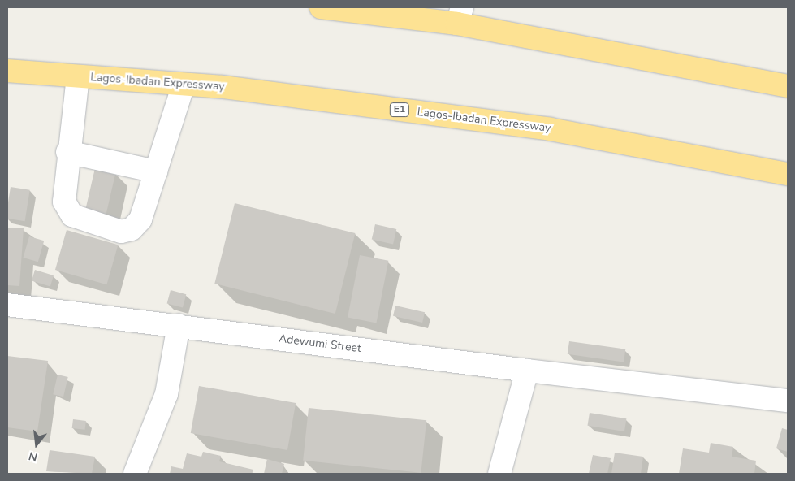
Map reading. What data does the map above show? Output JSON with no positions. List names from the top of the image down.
{
  "streets": {
    "highway": ["Lagos-Ibadan Expressway", "E1"],
    "street": ["Adewumi Street"]
  },
  "north": "bottom"
}
